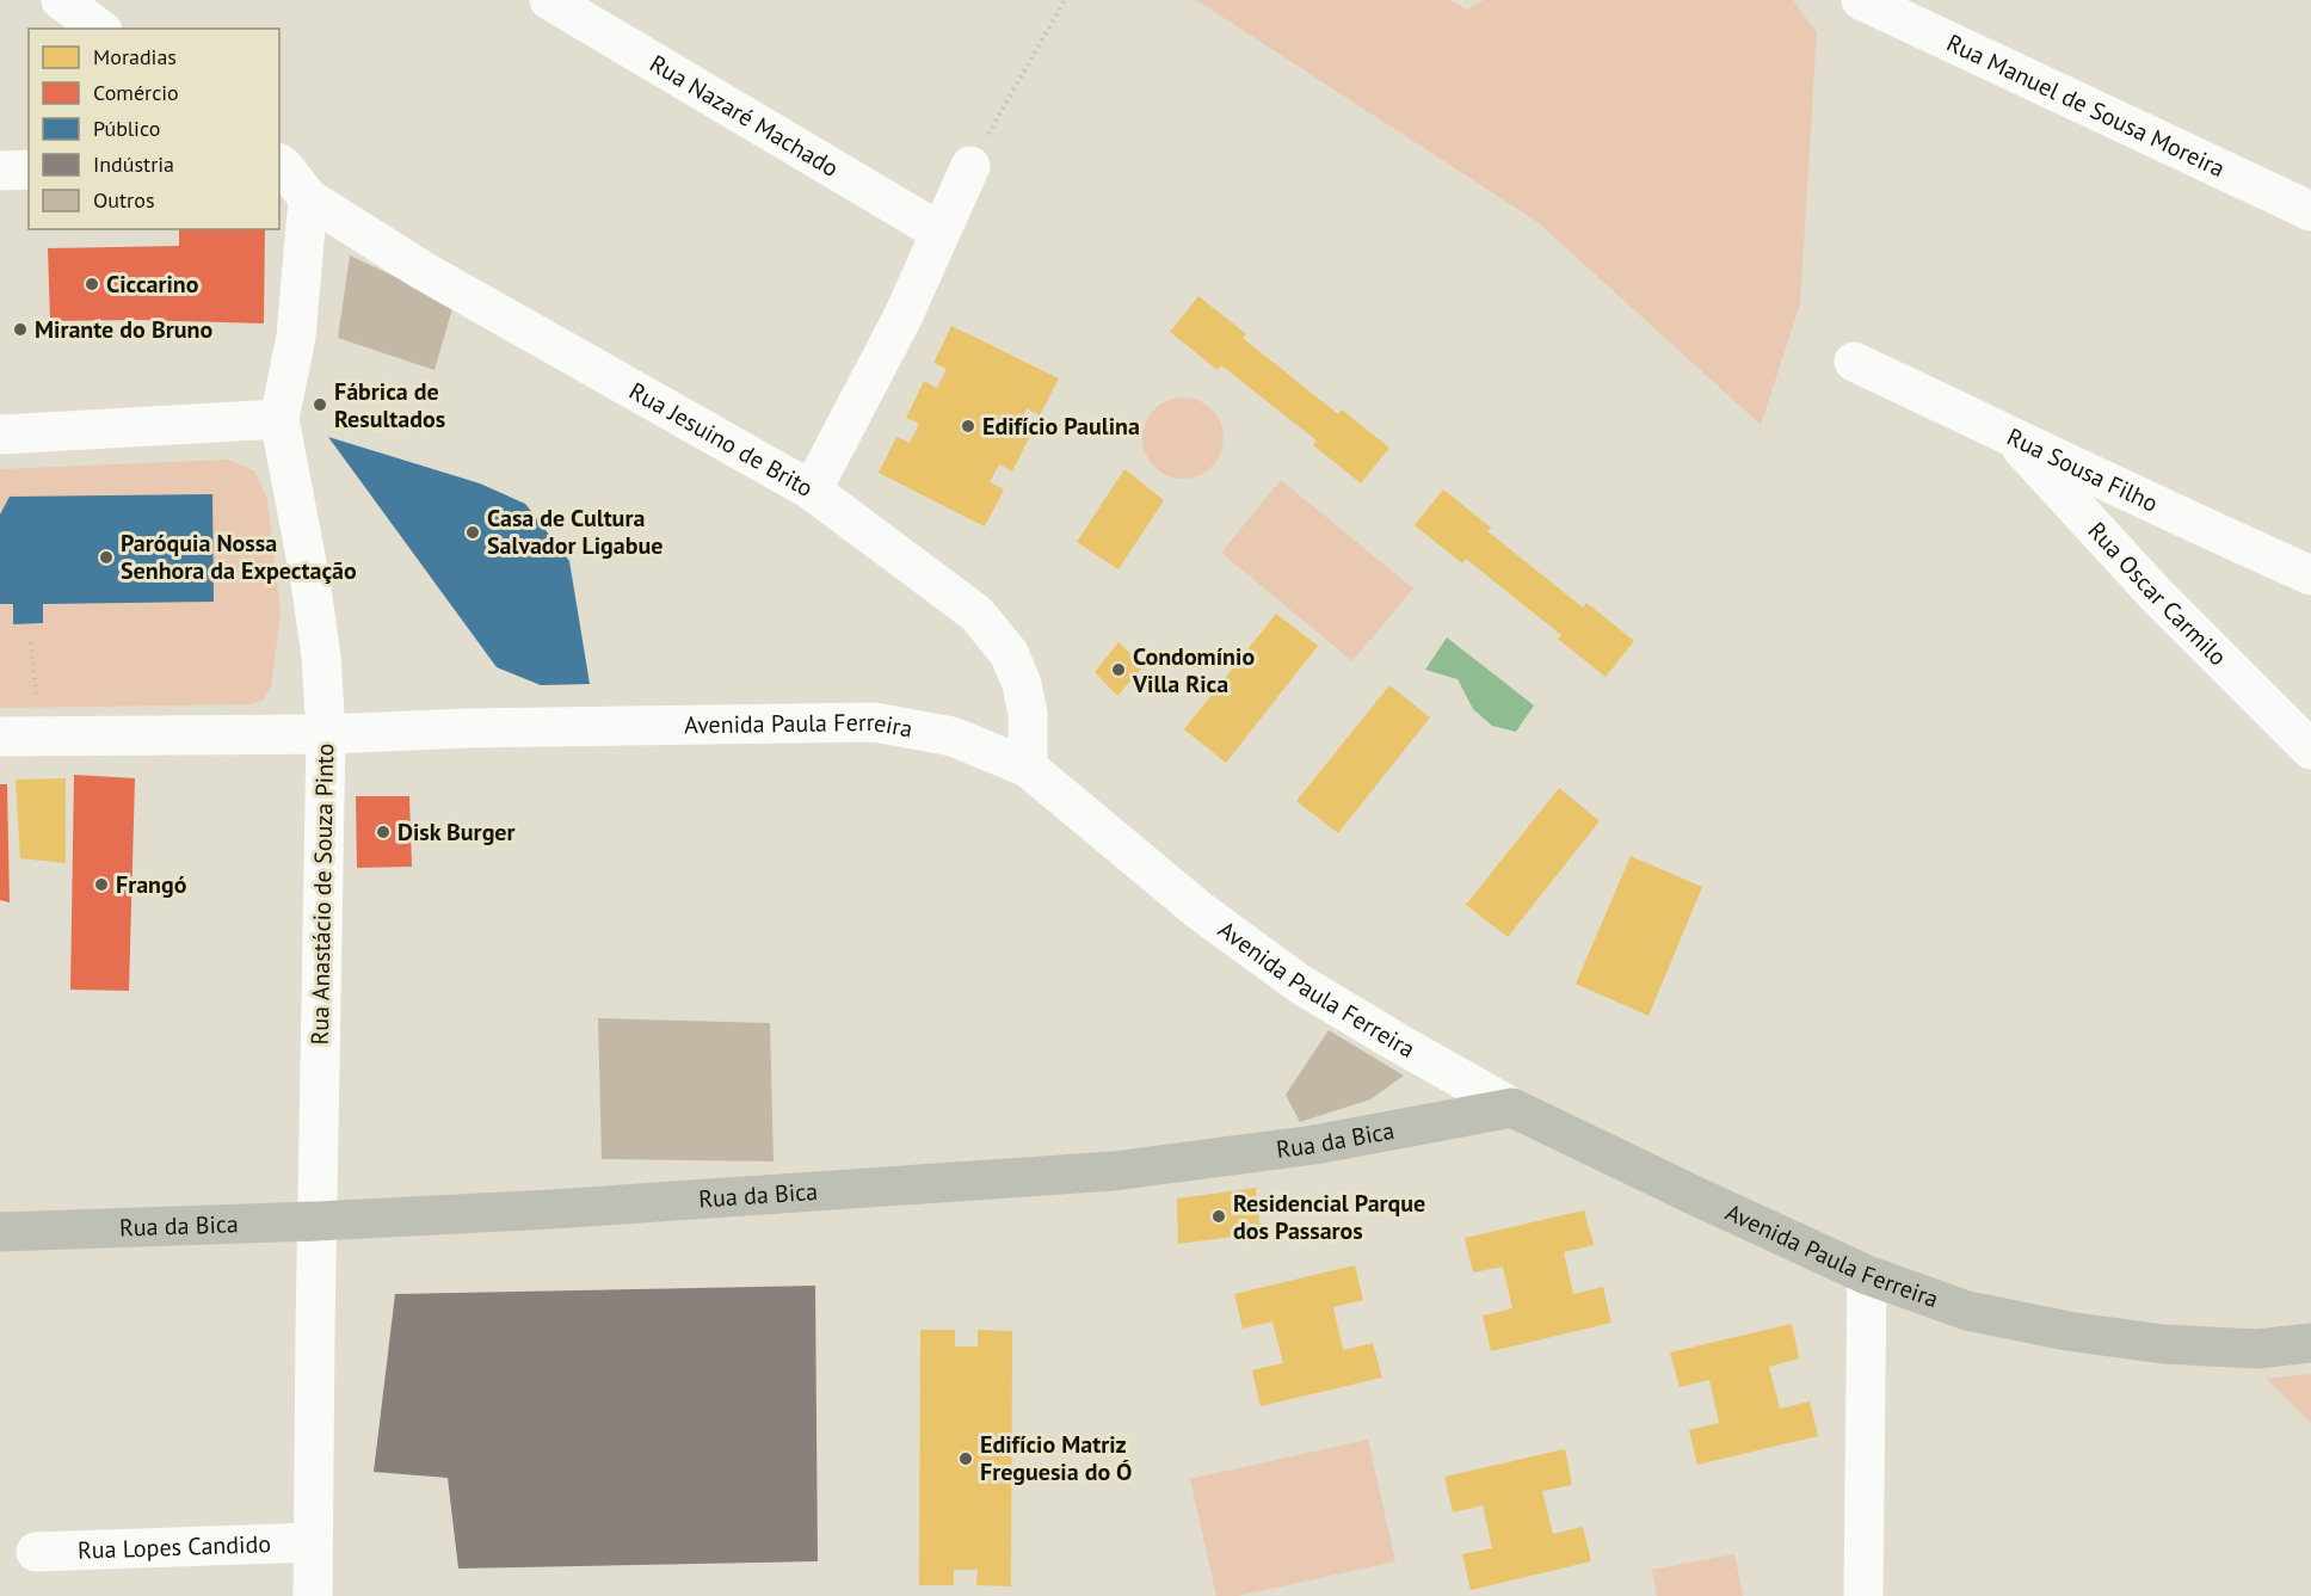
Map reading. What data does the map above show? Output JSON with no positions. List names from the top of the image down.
{
  "streets": {
    "main road": ["Avenida Paula Ferreira", "Rua da Bica"],
    "street": [
      "Rua Manuel de Sousa Moreira",
      "Rua Nazaré Machado",
      "Rua Jesuino de Brito",
      "Rua Sousa Filho",
      "Rua Oscar Carmilo",
      "Rua Anastácio de Souza Pinto",
      "Rua Lopes Candido"
    ]
  },
  "crossings": [
    ["Rua Jesuino de Brito", "Avenida Paula Ferreira"],
    ["Rua Jesuino de Brito", "Rua Anastácio de Souza Pinto"],
    ["Rua Sousa Filho", "Rua Oscar Carmilo"],
    ["Avenida Paula Ferreira", "Rua Anastácio de Souza Pinto"],
    ["Avenida Paula Ferreira", "Rua da Bica"],
    ["Rua Anastácio de Souza Pinto", "Rua da Bica"],
    ["Rua Anastácio de Souza Pinto", "Rua Lopes Candido"]
  ],
  "places": [
    "Ciccarino",
    "Mirante do Bruno",
    "Fábrica de Resultados",
    "Edifício Paulina",
    "Casa de Cultura Salvador Ligabue",
    "Paróquia Nossa Senhora da Expectação",
    "Condomínio Villa Rica",
    "Disk Burger",
    "Frangó",
    "Residencial Parque dos Passaros",
    "Edifício Matriz Freguesia do Ó"
  ],
  "legend": [
    "Moradias",
    "Comércio",
    "Público",
    "Indústria",
    "Outros"
  ]
}
